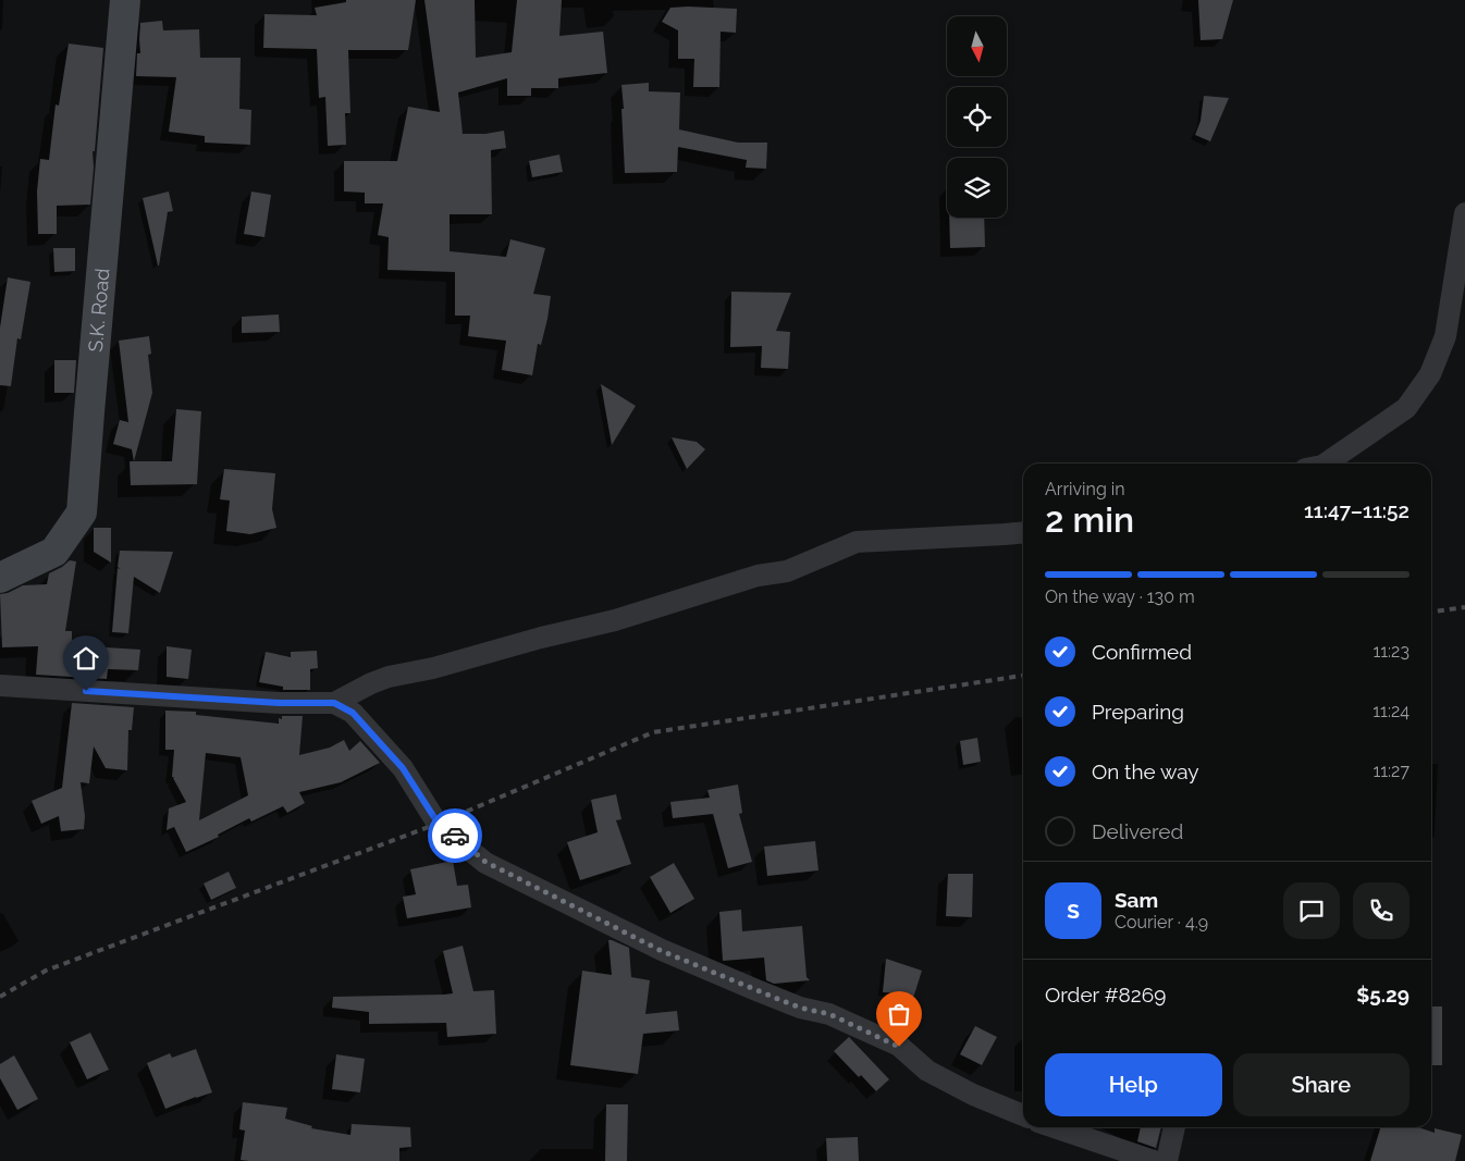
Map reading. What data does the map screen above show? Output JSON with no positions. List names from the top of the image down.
{
  "streets": {
    "main road": ["S.K. Road"]
  },
  "north": "bottom",
  "page": {
    "heading": ["2 min", "Arriving in", "11:47–11:52"],
    "panel": [
      "Sam",
      "Courier · 4.9",
      "Order #8269",
      "$5.29"
    ],
    "bar": "On the way · 130 m",
    "list": [
      ["Confirmed", "11:23"],
      ["Preparing", "11:24"],
      ["On the way", "11:27"],
      "Delivered"
    ],
    "round": "S",
    "buttons": ["Help", "Share"]
  }
}
